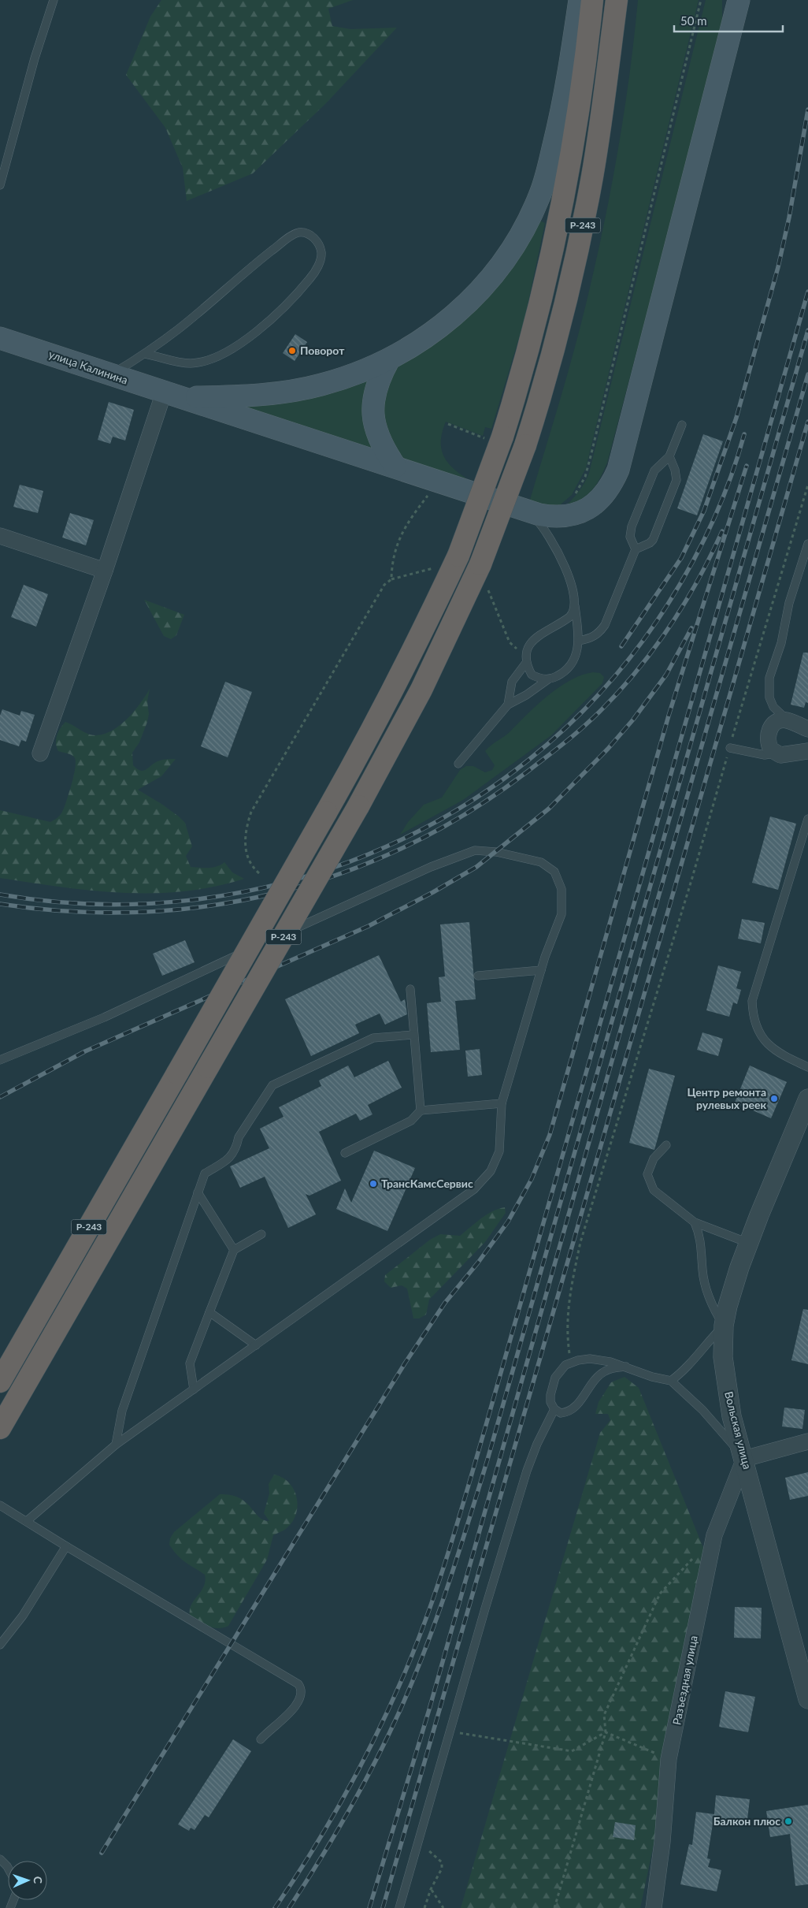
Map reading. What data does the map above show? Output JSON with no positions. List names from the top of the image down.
{
  "streets": {
    "highway": ["Р-243"],
    "main road": ["улица Калинина"],
    "street": ["Вольская улица", "Разъездная улица"]
  },
  "crossings": [
    ["Вольская улица", "Разъездная улица"]
  ],
  "places": [
    "Поворот",
    "Центр ремонта рулевых реек",
    "ТрансКамсСервис",
    "Балкон плюс"
  ],
  "scale_bar": "50 m",
  "north": "right"
}
